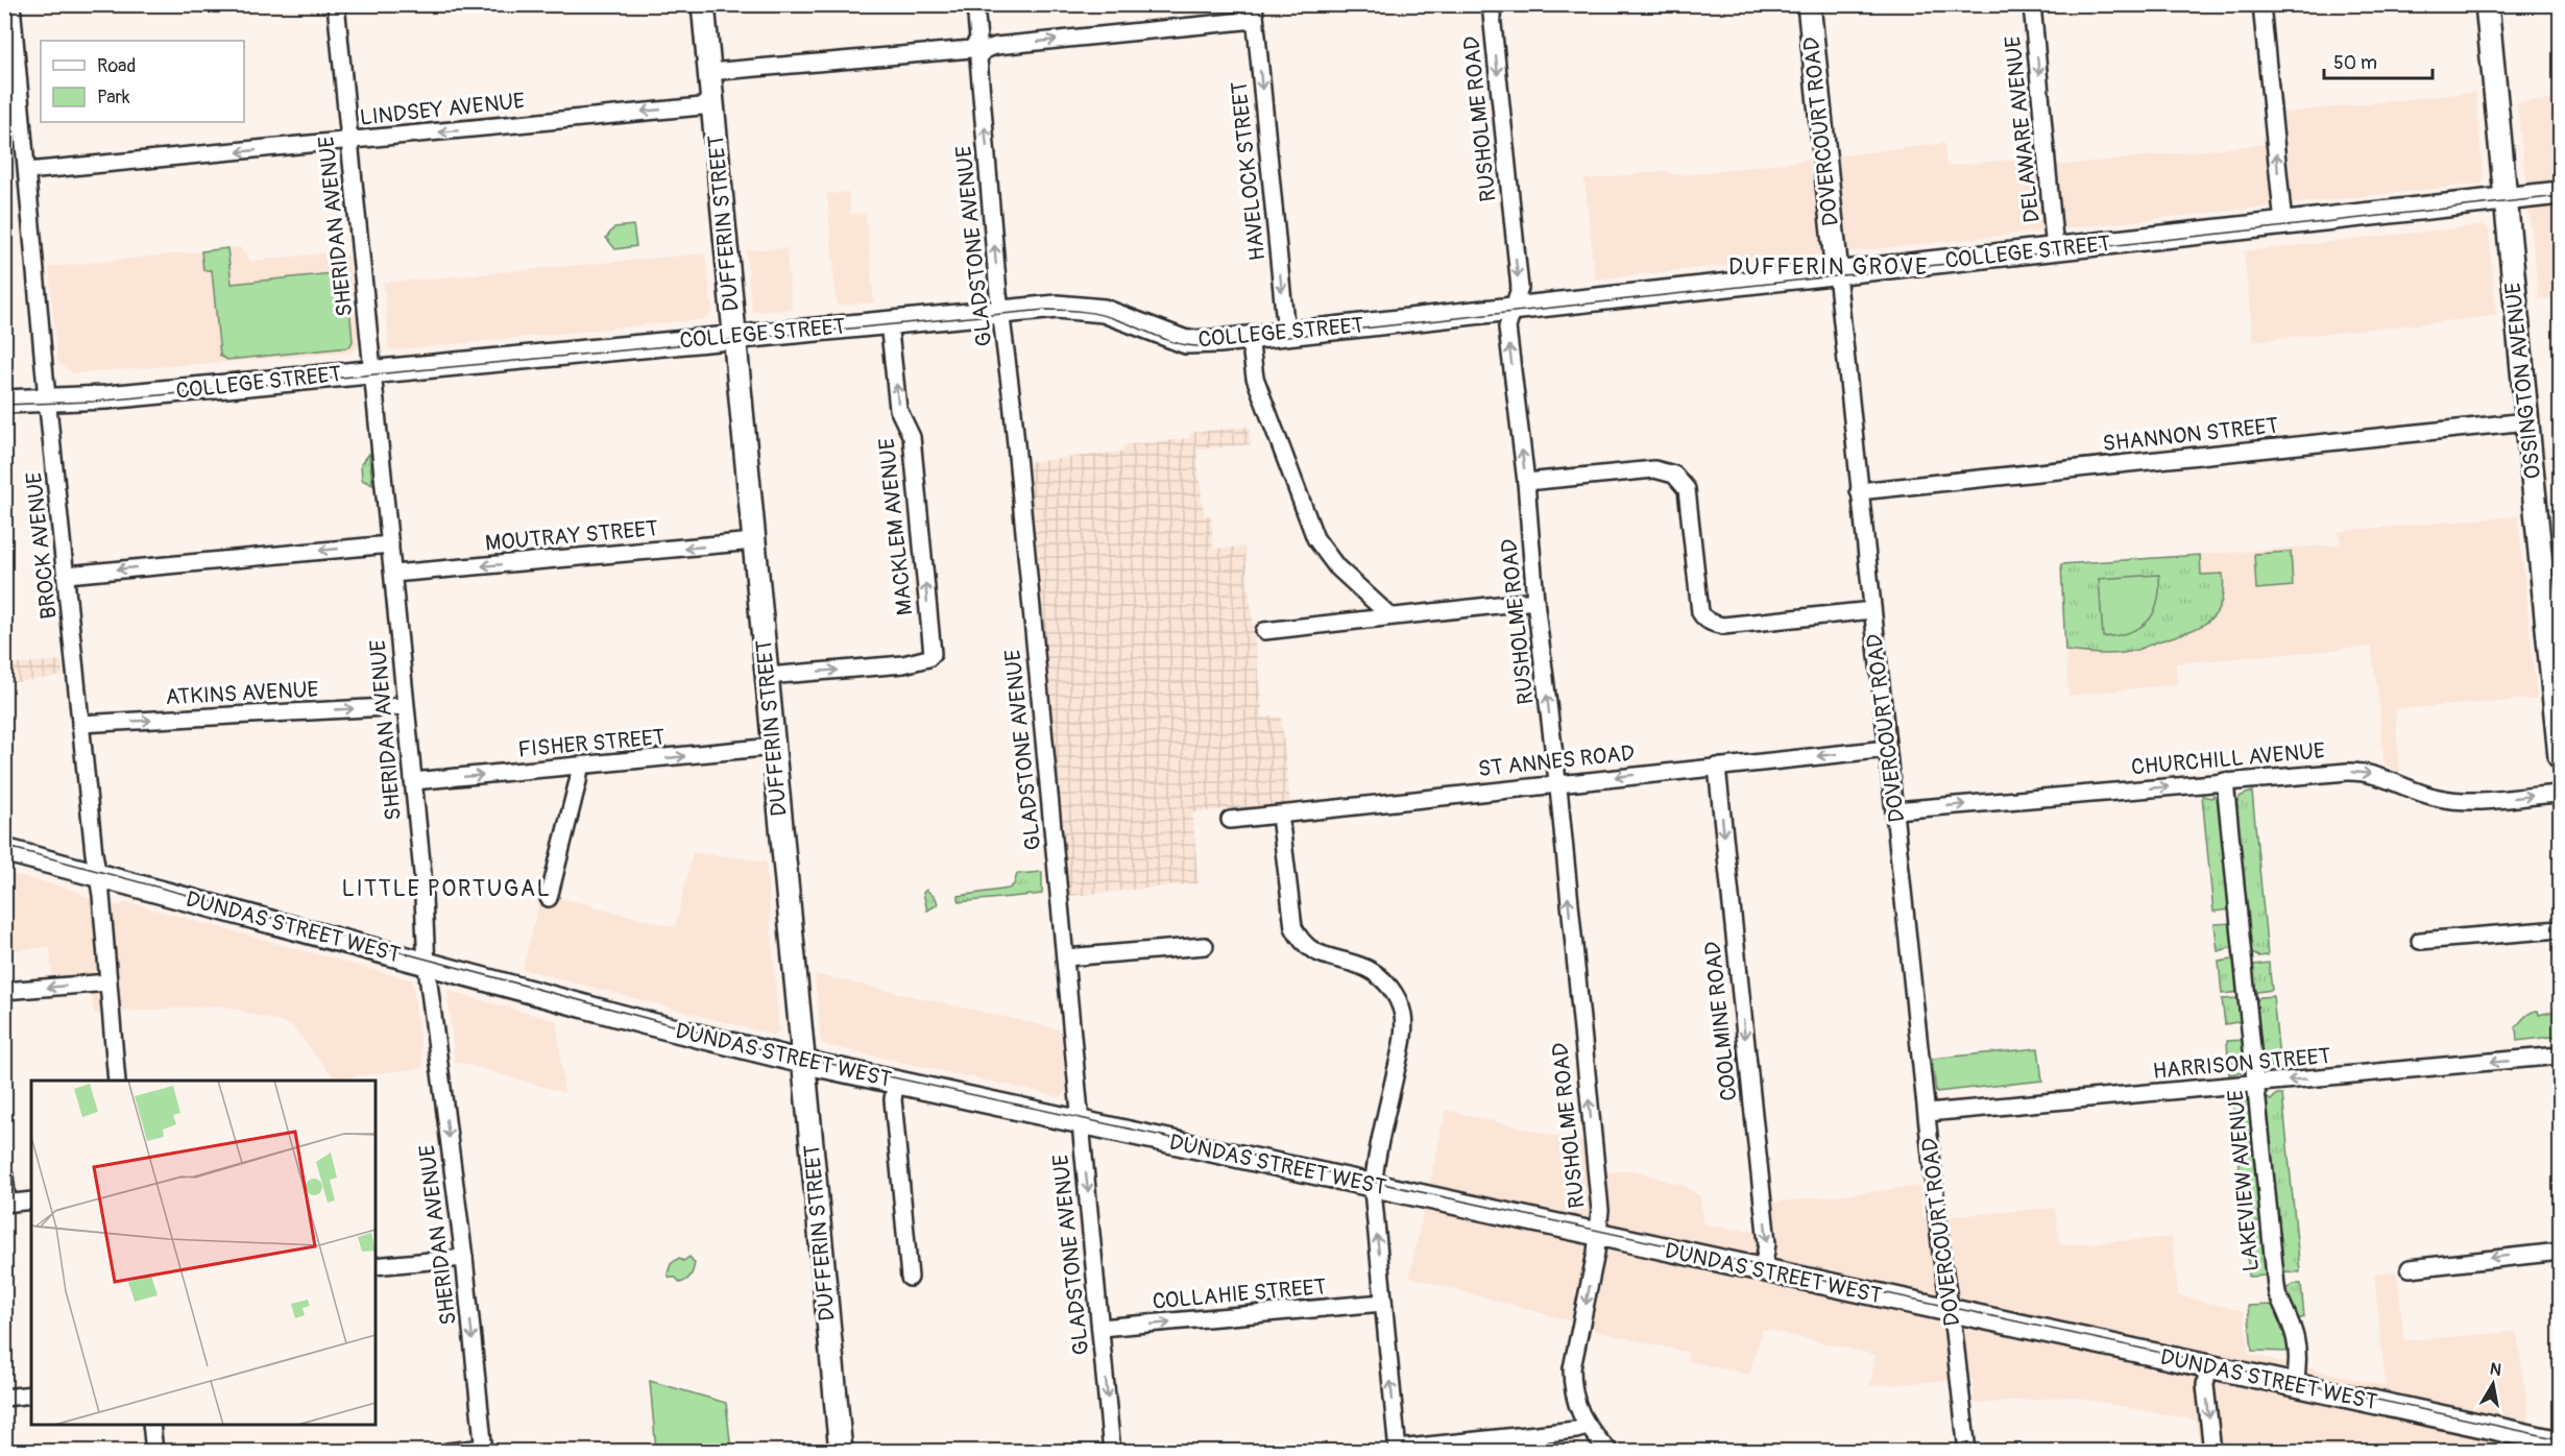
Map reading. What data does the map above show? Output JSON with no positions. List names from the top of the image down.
{
  "streets": {
    "main road": [
      "DOVERCOURT ROAD",
      "DUFFERIN STREET",
      "COLLEGE STREET",
      "OSSINGTON AVENUE",
      "DUNDAS STREET WEST"
    ],
    "street": [
      "LINDSEY AVENUE",
      "RUSHOLME ROAD",
      "DELAWARE AVENUE",
      "HAVELOCK STREET",
      "SHERIDAN AVENUE",
      "GLADSTONE AVENUE",
      "SHANNON STREET",
      "MACKLEM AVENUE",
      "MOUTRAY STREET",
      "BROCK AVENUE",
      "ATKINS AVENUE",
      "FISHER STREET",
      "CHURCHILL AVENUE",
      "ST ANNES ROAD",
      "COOLMINE ROAD",
      "HARRISON STREET",
      "LAKEVIEW AVENUE",
      "COLLAHIE STREET"
    ]
  },
  "crossings": [
    ["LINDSEY AVENUE", "DUFFERIN STREET"],
    ["LINDSEY AVENUE", "SHERIDAN AVENUE"],
    ["LINDSEY AVENUE", "BROCK AVENUE"],
    ["RUSHOLME ROAD", "COLLEGE STREET"],
    ["RUSHOLME ROAD", "ST ANNES ROAD"],
    ["RUSHOLME ROAD", "DUNDAS STREET WEST"],
    ["DELAWARE AVENUE", "COLLEGE STREET"],
    ["DOVERCOURT ROAD", "COLLEGE STREET"],
    ["DOVERCOURT ROAD", "SHANNON STREET"],
    ["DOVERCOURT ROAD", "CHURCHILL AVENUE"],
    ["DOVERCOURT ROAD", "ST ANNES ROAD"],
    ["DOVERCOURT ROAD", "DUNDAS STREET WEST"],
    ["DOVERCOURT ROAD", "HARRISON STREET"],
    ["HAVELOCK STREET", "COLLEGE STREET"],
    ["DUFFERIN STREET", "COLLEGE STREET"],
    ["DUFFERIN STREET", "MACKLEM AVENUE"],
    ["DUFFERIN STREET", "MOUTRAY STREET"],
    ["DUFFERIN STREET", "FISHER STREET"],
    ["DUFFERIN STREET", "DUNDAS STREET WEST"],
    ["SHERIDAN AVENUE", "COLLEGE STREET"],
    ["SHERIDAN AVENUE", "MOUTRAY STREET"],
    ["SHERIDAN AVENUE", "ATKINS AVENUE"],
    ["SHERIDAN AVENUE", "FISHER STREET"],
    ["SHERIDAN AVENUE", "DUNDAS STREET WEST"],
    ["GLADSTONE AVENUE", "COLLEGE STREET"],
    ["GLADSTONE AVENUE", "DUNDAS STREET WEST"],
    ["GLADSTONE AVENUE", "COLLAHIE STREET"],
    ["COLLEGE STREET", "OSSINGTON AVENUE"],
    ["COLLEGE STREET", "MACKLEM AVENUE"],
    ["COLLEGE STREET", "BROCK AVENUE"],
    ["OSSINGTON AVENUE", "SHANNON STREET"],
    ["BROCK AVENUE", "ATKINS AVENUE"],
    ["BROCK AVENUE", "DUNDAS STREET WEST"],
    ["CHURCHILL AVENUE", "LAKEVIEW AVENUE"],
    ["ST ANNES ROAD", "COOLMINE ROAD"],
    ["DUNDAS STREET WEST", "COOLMINE ROAD"],
    ["DUNDAS STREET WEST", "LAKEVIEW AVENUE"],
    ["HARRISON STREET", "LAKEVIEW AVENUE"]
  ],
  "one_way": [
    "LINDSEY AVENUE",
    "DELAWARE AVENUE",
    "HAVELOCK STREET",
    "MOUTRAY STREET",
    "ATKINS AVENUE",
    "FISHER STREET",
    "CHURCHILL AVENUE",
    "ST ANNES ROAD",
    "COOLMINE ROAD",
    "COLLAHIE STREET"
  ],
  "districts": ["DUFFERIN GROVE", "LITTLE PORTUGAL"],
  "legend": ["Road", "Park"],
  "scale_bar": "50 m",
  "north": "top"
}
